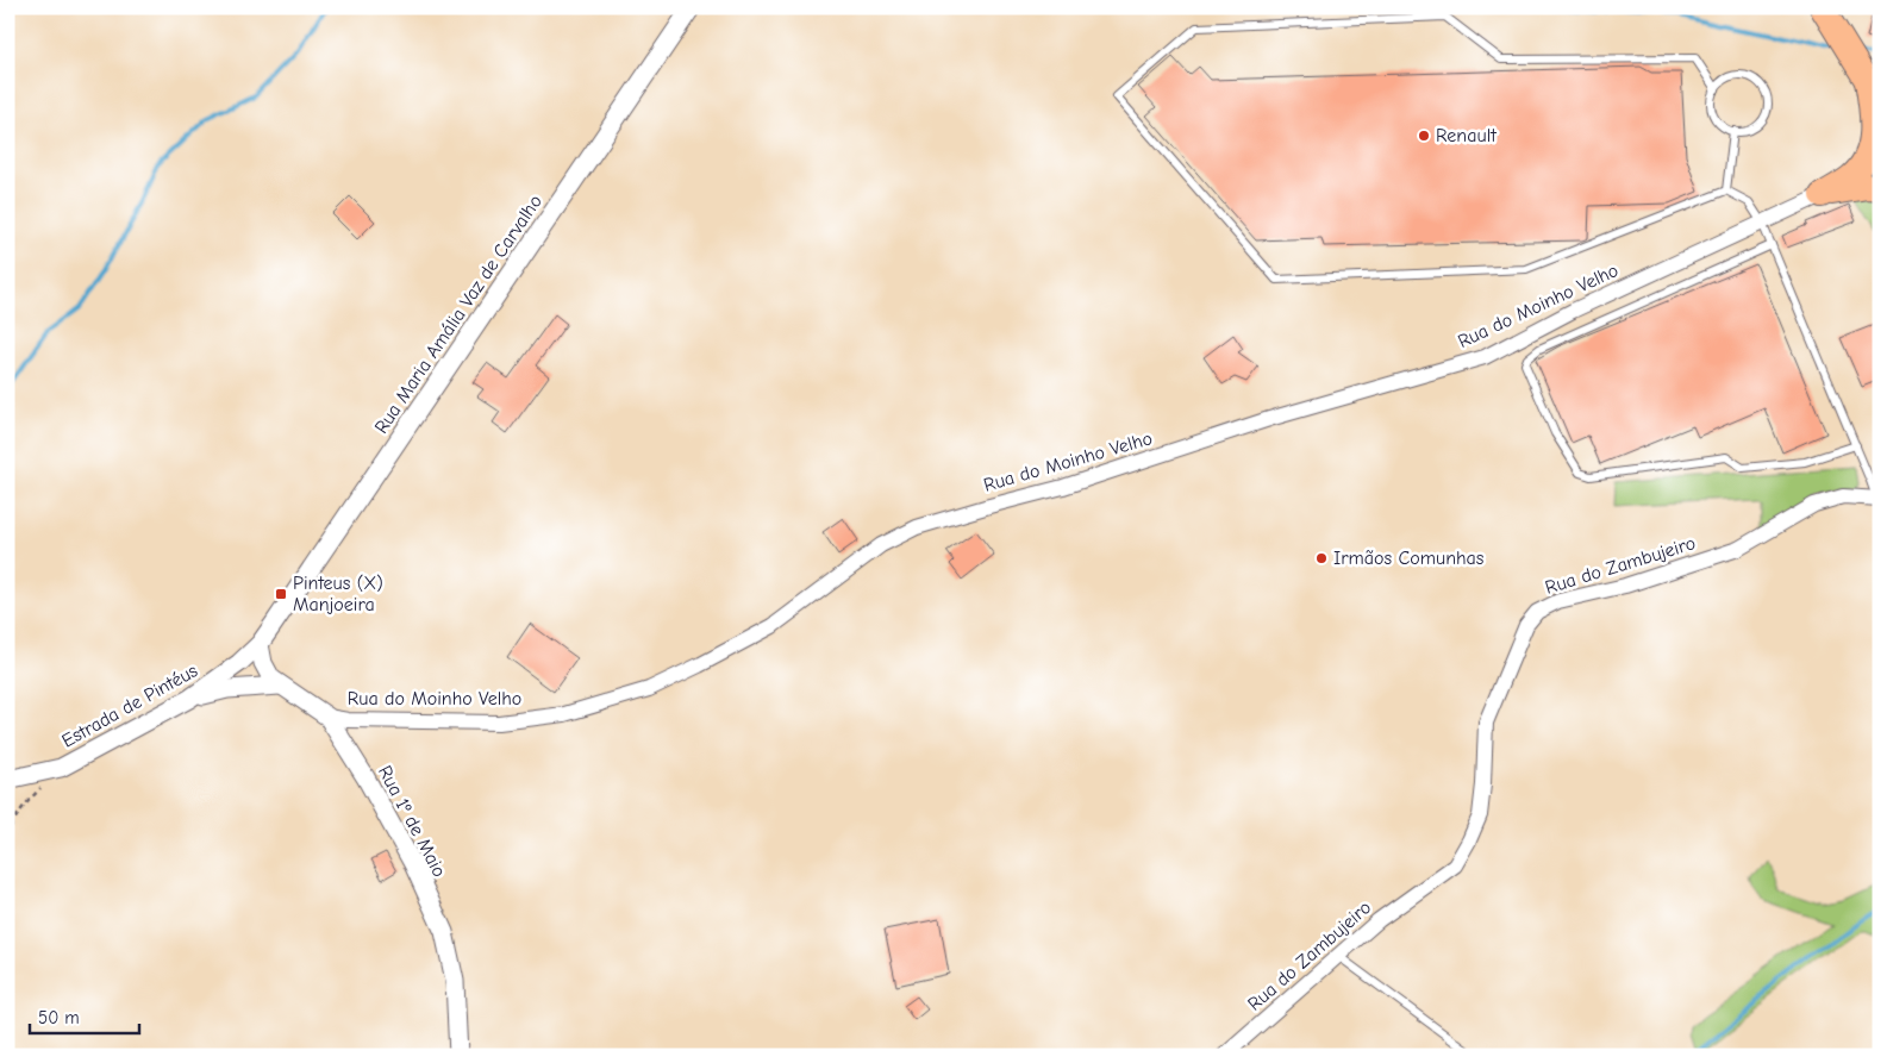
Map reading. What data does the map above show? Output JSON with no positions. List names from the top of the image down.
{
  "streets": {
    "street": [
      "Rua do Moinho Velho",
      "Rua Maria Amália Vaz de Carvalho",
      "Rua do Zambujeiro",
      "Estrada de Pintéus",
      "Rua 1º de Maio"
    ]
  },
  "crossings": [
    ["Rua do Moinho Velho", "Rua 1º de Maio"],
    ["Rua Maria Amália Vaz de Carvalho", "Estrada de Pintéus"],
    ["Rua Maria Amália Vaz de Carvalho", "Rua 1º de Maio"],
    ["Estrada de Pintéus", "Rua 1º de Maio"]
  ],
  "places": {
    "other": ["Renault", "Irmãos Comunhas"],
    "transit": ["Pinteus (X) Manjoeira"]
  },
  "scale_bar": "50 m"
}
